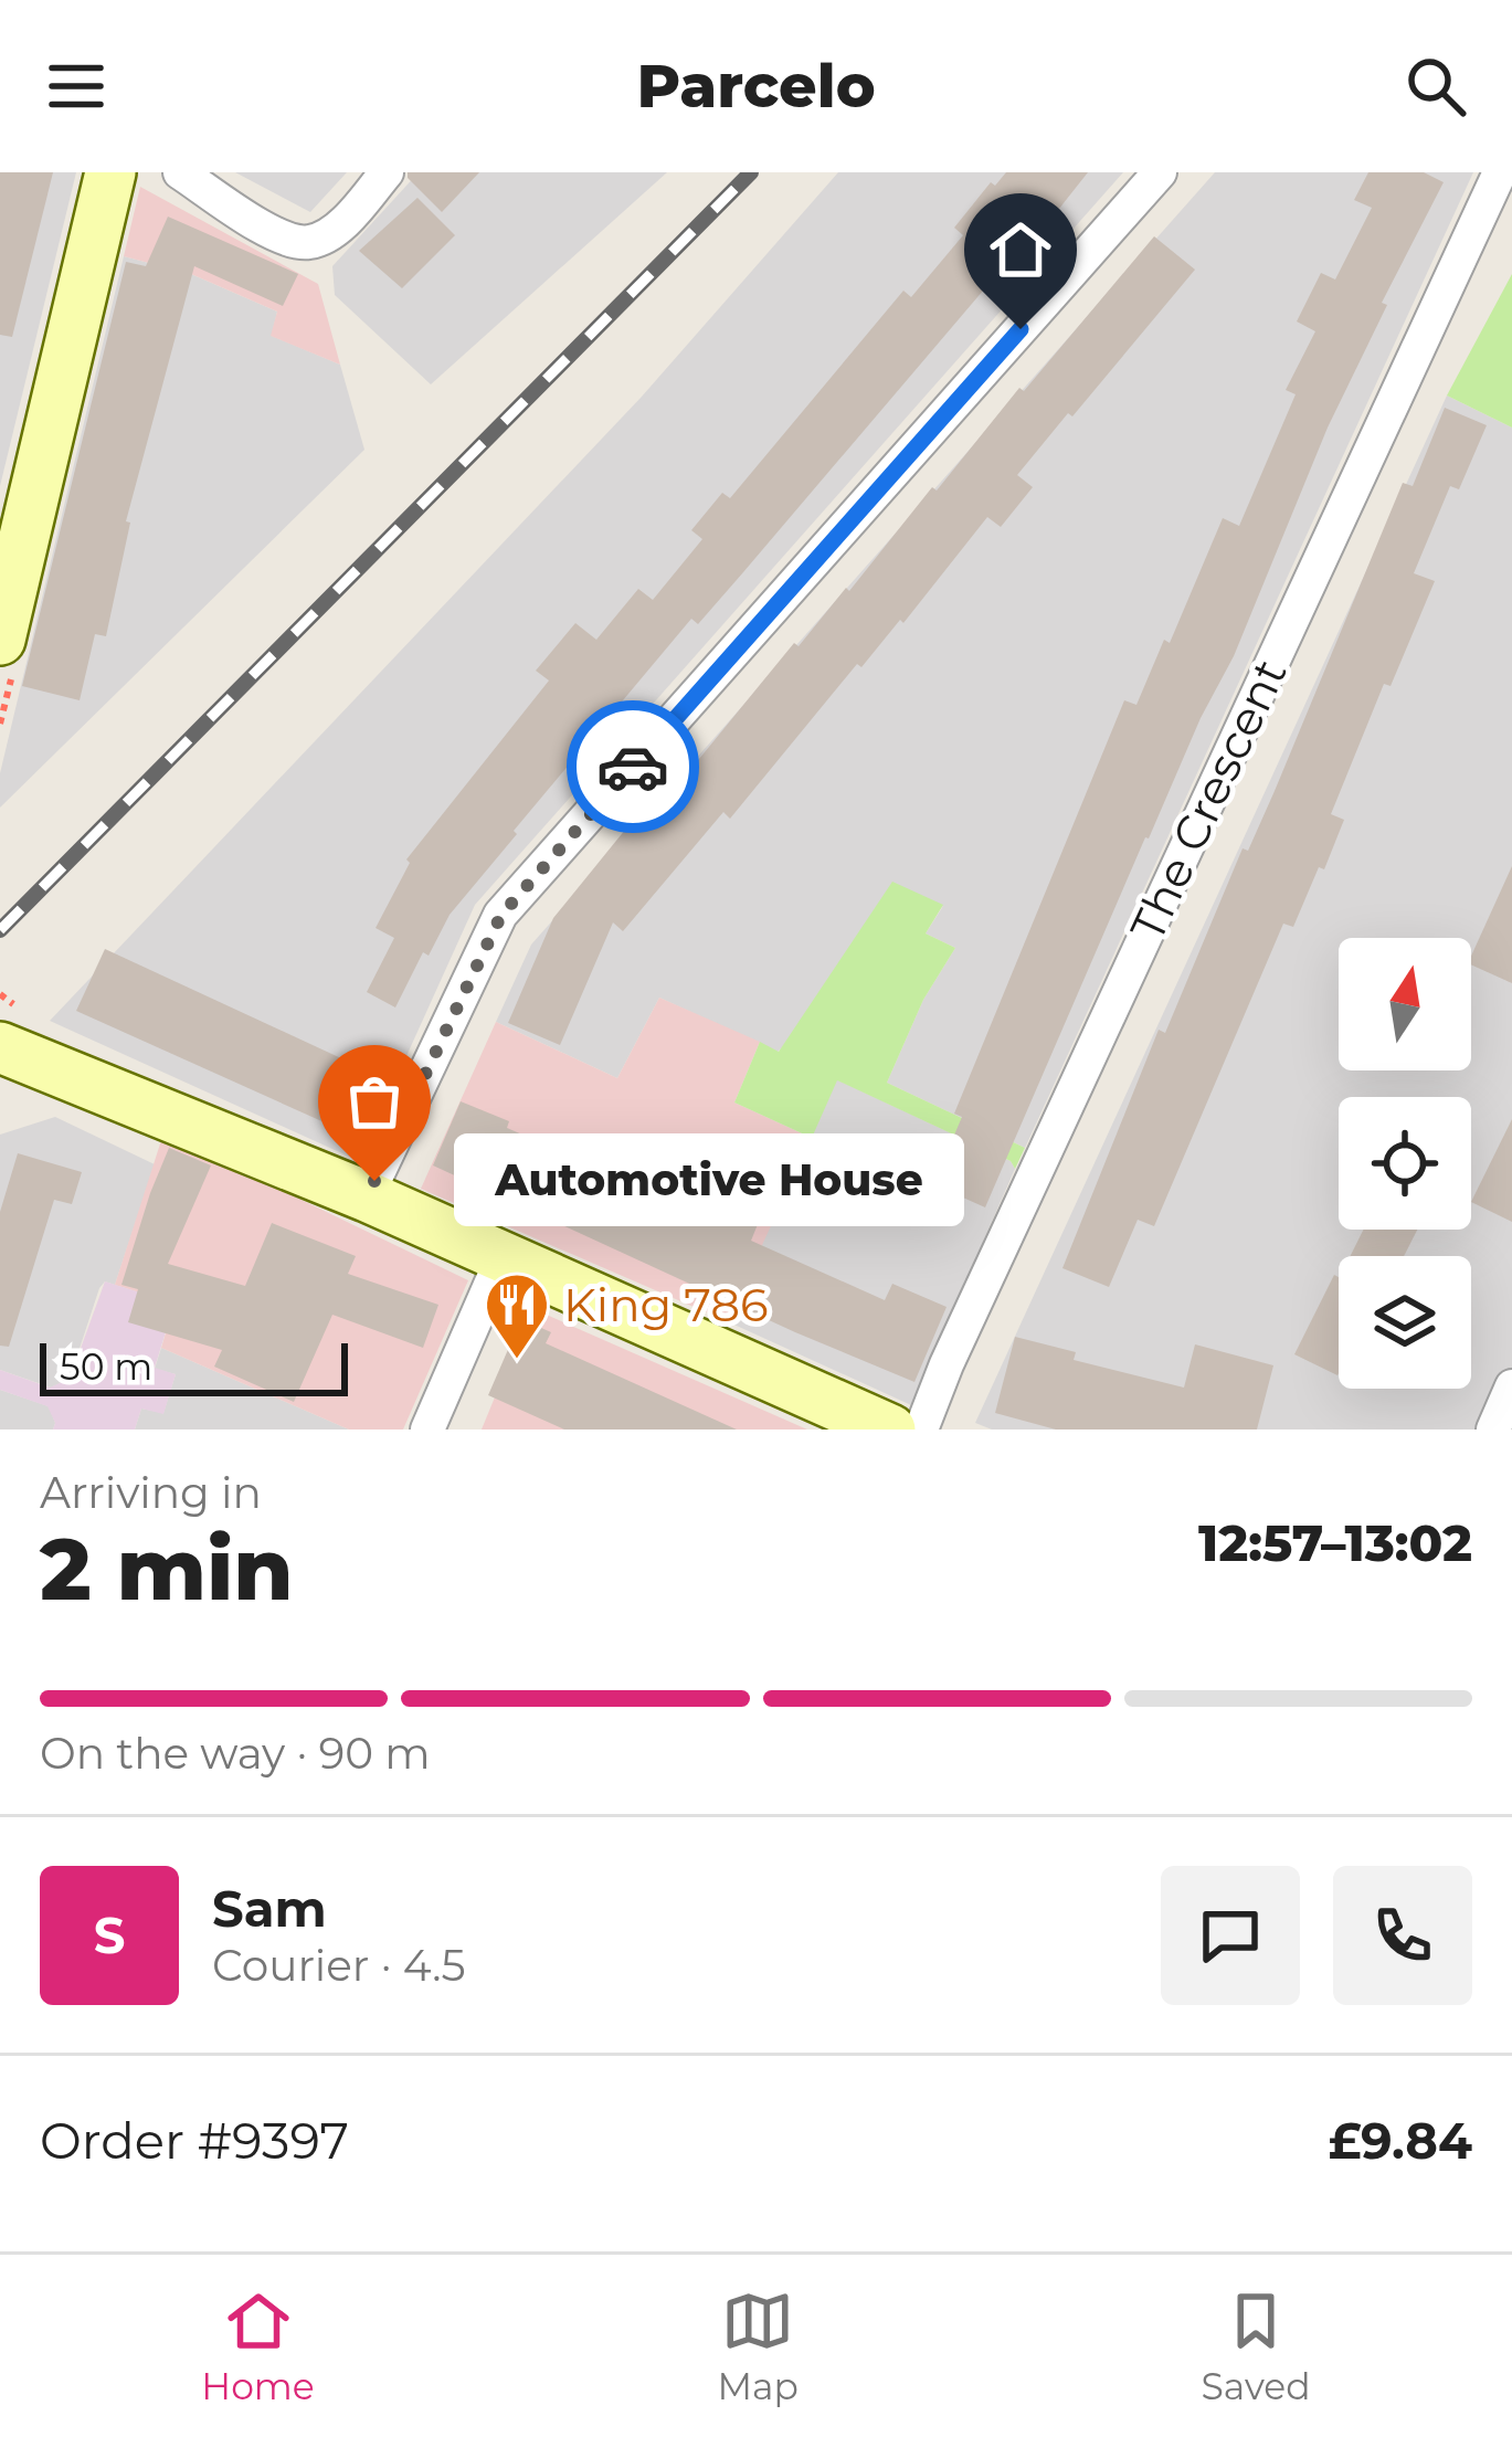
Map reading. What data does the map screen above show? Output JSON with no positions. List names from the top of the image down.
{
  "streets": {
    "street": ["The Crescent"]
  },
  "places": {
    "other": ["Automotive House"],
    "restaurant": ["King 786"]
  },
  "scale_bar": "50 m",
  "north": "top",
  "page": {
    "header": "Parcelo",
    "bubble": "Automotive House",
    "scale": "50 m",
    "heading": ["2 min", "Arriving in", "12:57–13:02"],
    "panel": [
      "Sam",
      "Courier · 4.5",
      "Order #9397",
      "£9.84"
    ],
    "bar": "On the way · 90 m",
    "round": "S",
    "tabs": ["Home", "Map", "Saved"]
  }
}
